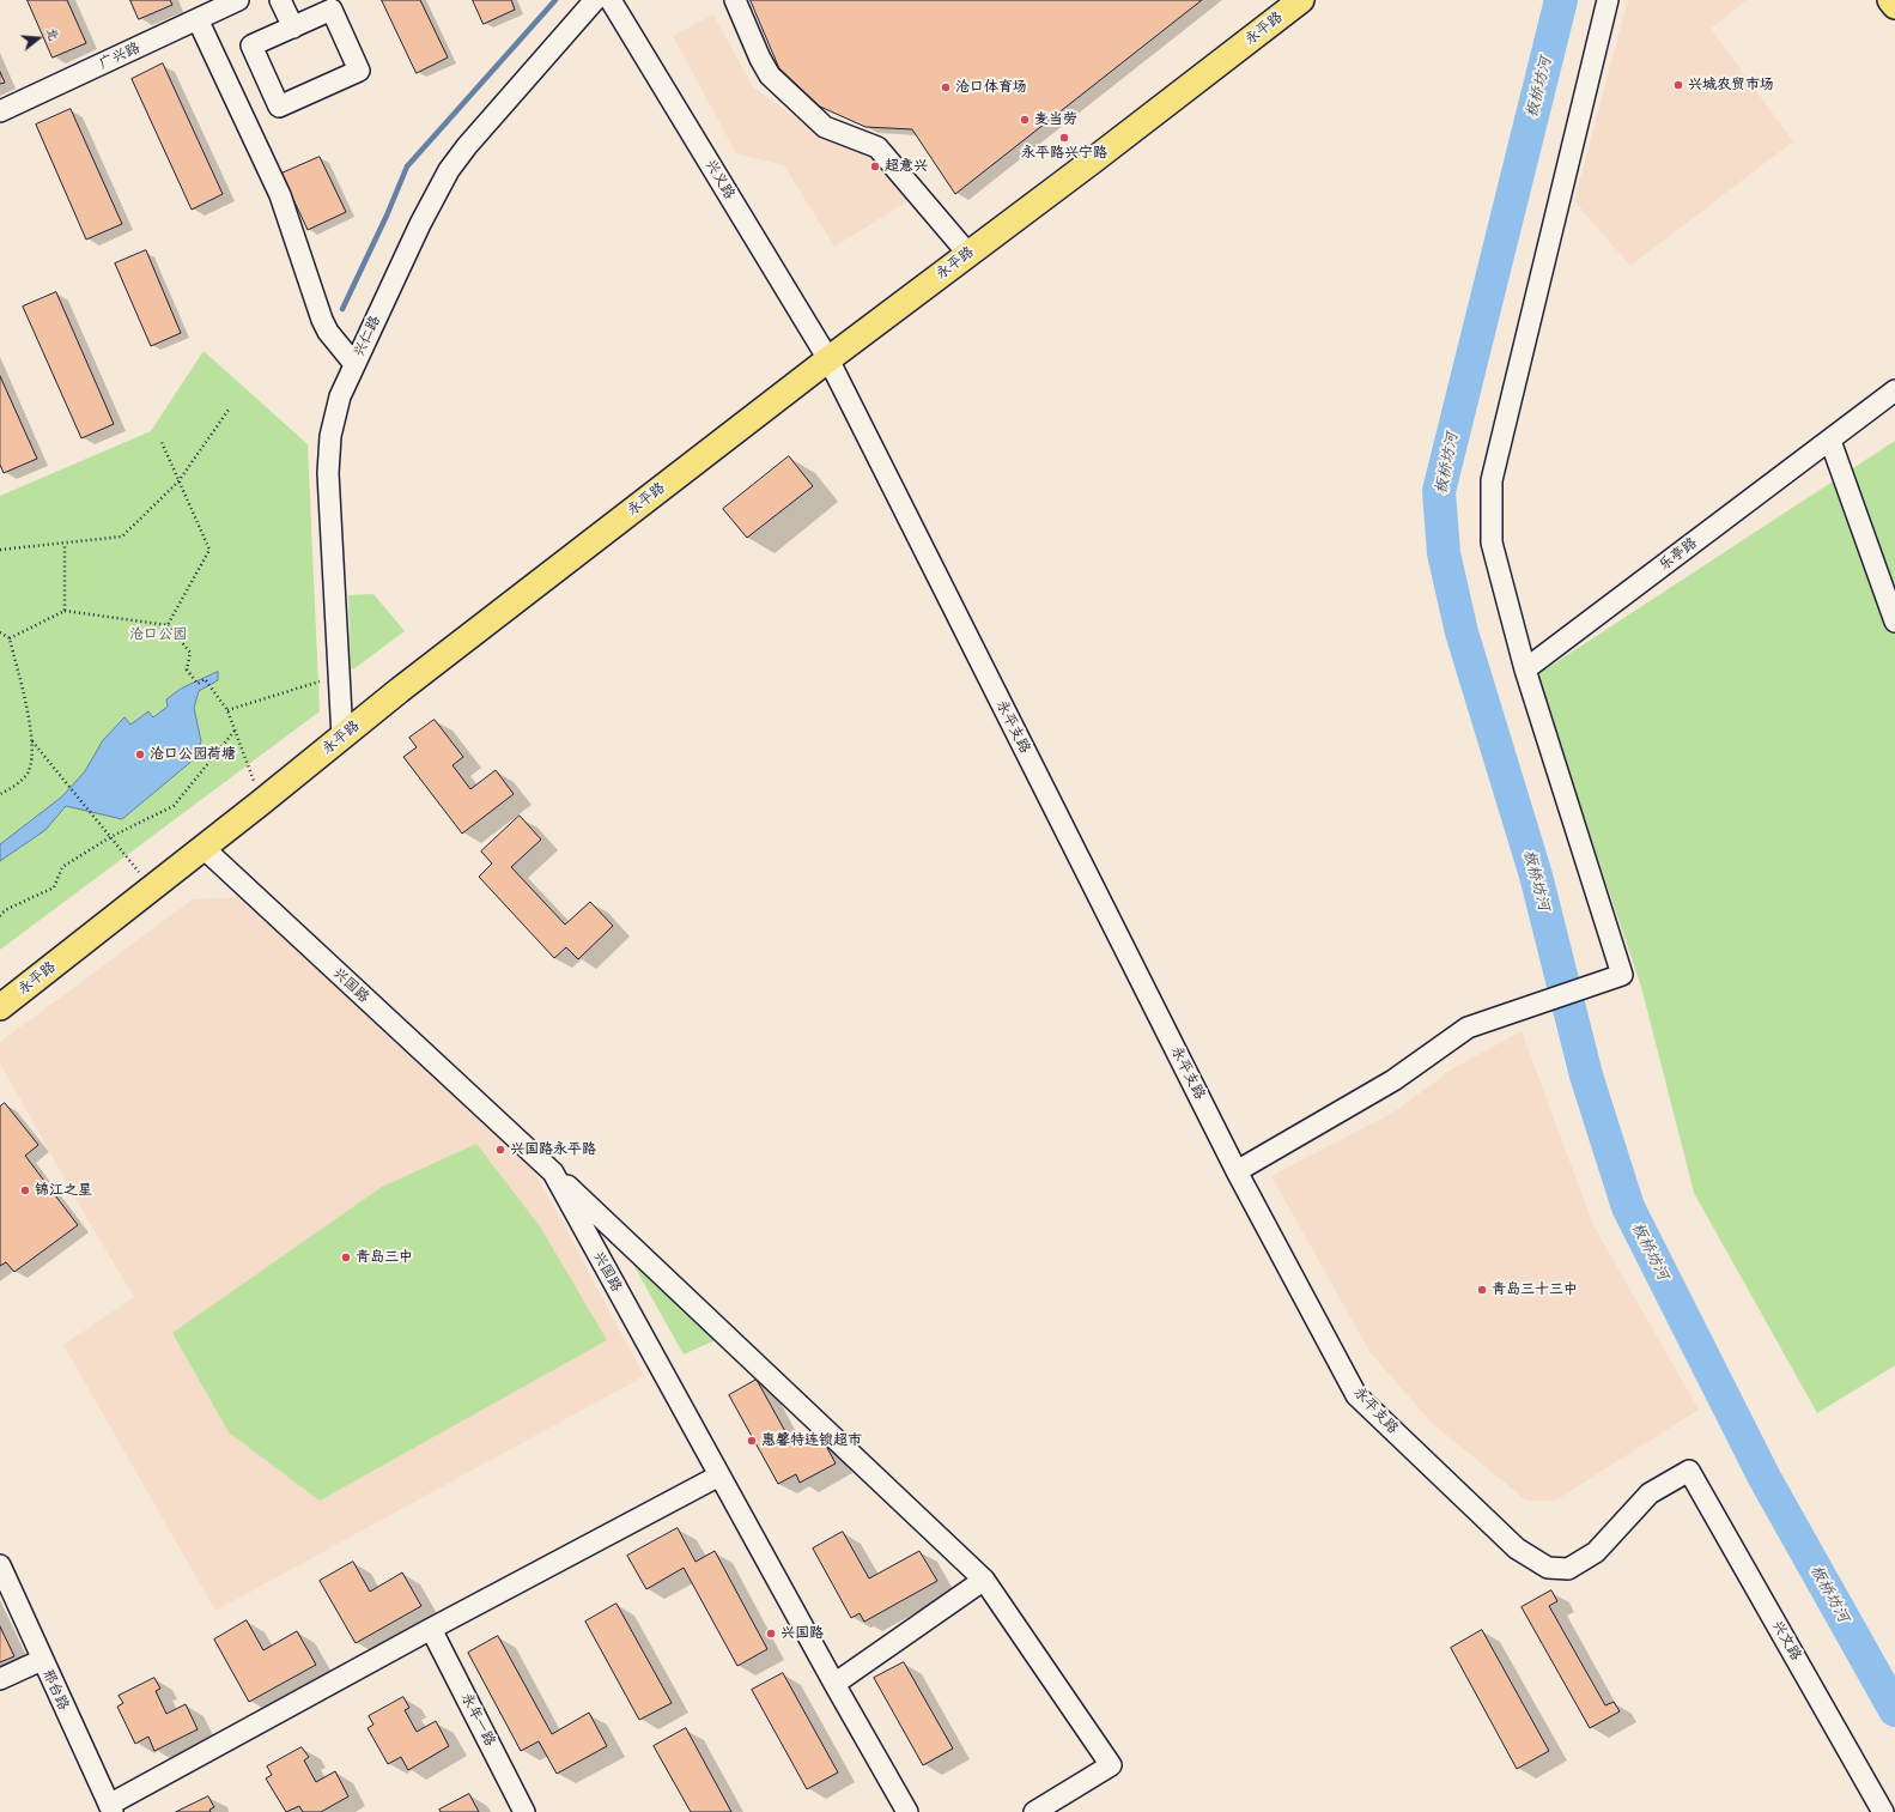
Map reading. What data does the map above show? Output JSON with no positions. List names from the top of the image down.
{
  "streets": {
    "main road": ["永平路"],
    "street": [
      "广兴路",
      "兴义路",
      "兴仁路",
      "乐亭路",
      "永平支路",
      "兴国路",
      "兴文路",
      "邢台路",
      "永年一路"
    ]
  },
  "crossings": [
    ["永平路", "兴义路"],
    ["永平路", "兴仁路"],
    ["永平路", "永平支路"],
    ["永平路", "兴国路"],
    ["兴义路", "永平支路"],
    ["永平支路", "兴文路"]
  ],
  "water": ["板桥坊河"],
  "parks": ["沧口公园"],
  "places": [
    "兴城农贸市场",
    "沧口体育场",
    "麦当劳",
    "永平路兴宁路",
    "超意兴",
    "沧口公园荷塘",
    "兴国路永平路",
    "锦江之星",
    "青岛三中",
    "青岛三十三中",
    "惠馨特连锁超市",
    "兴国路"
  ],
  "north": "right"
}
